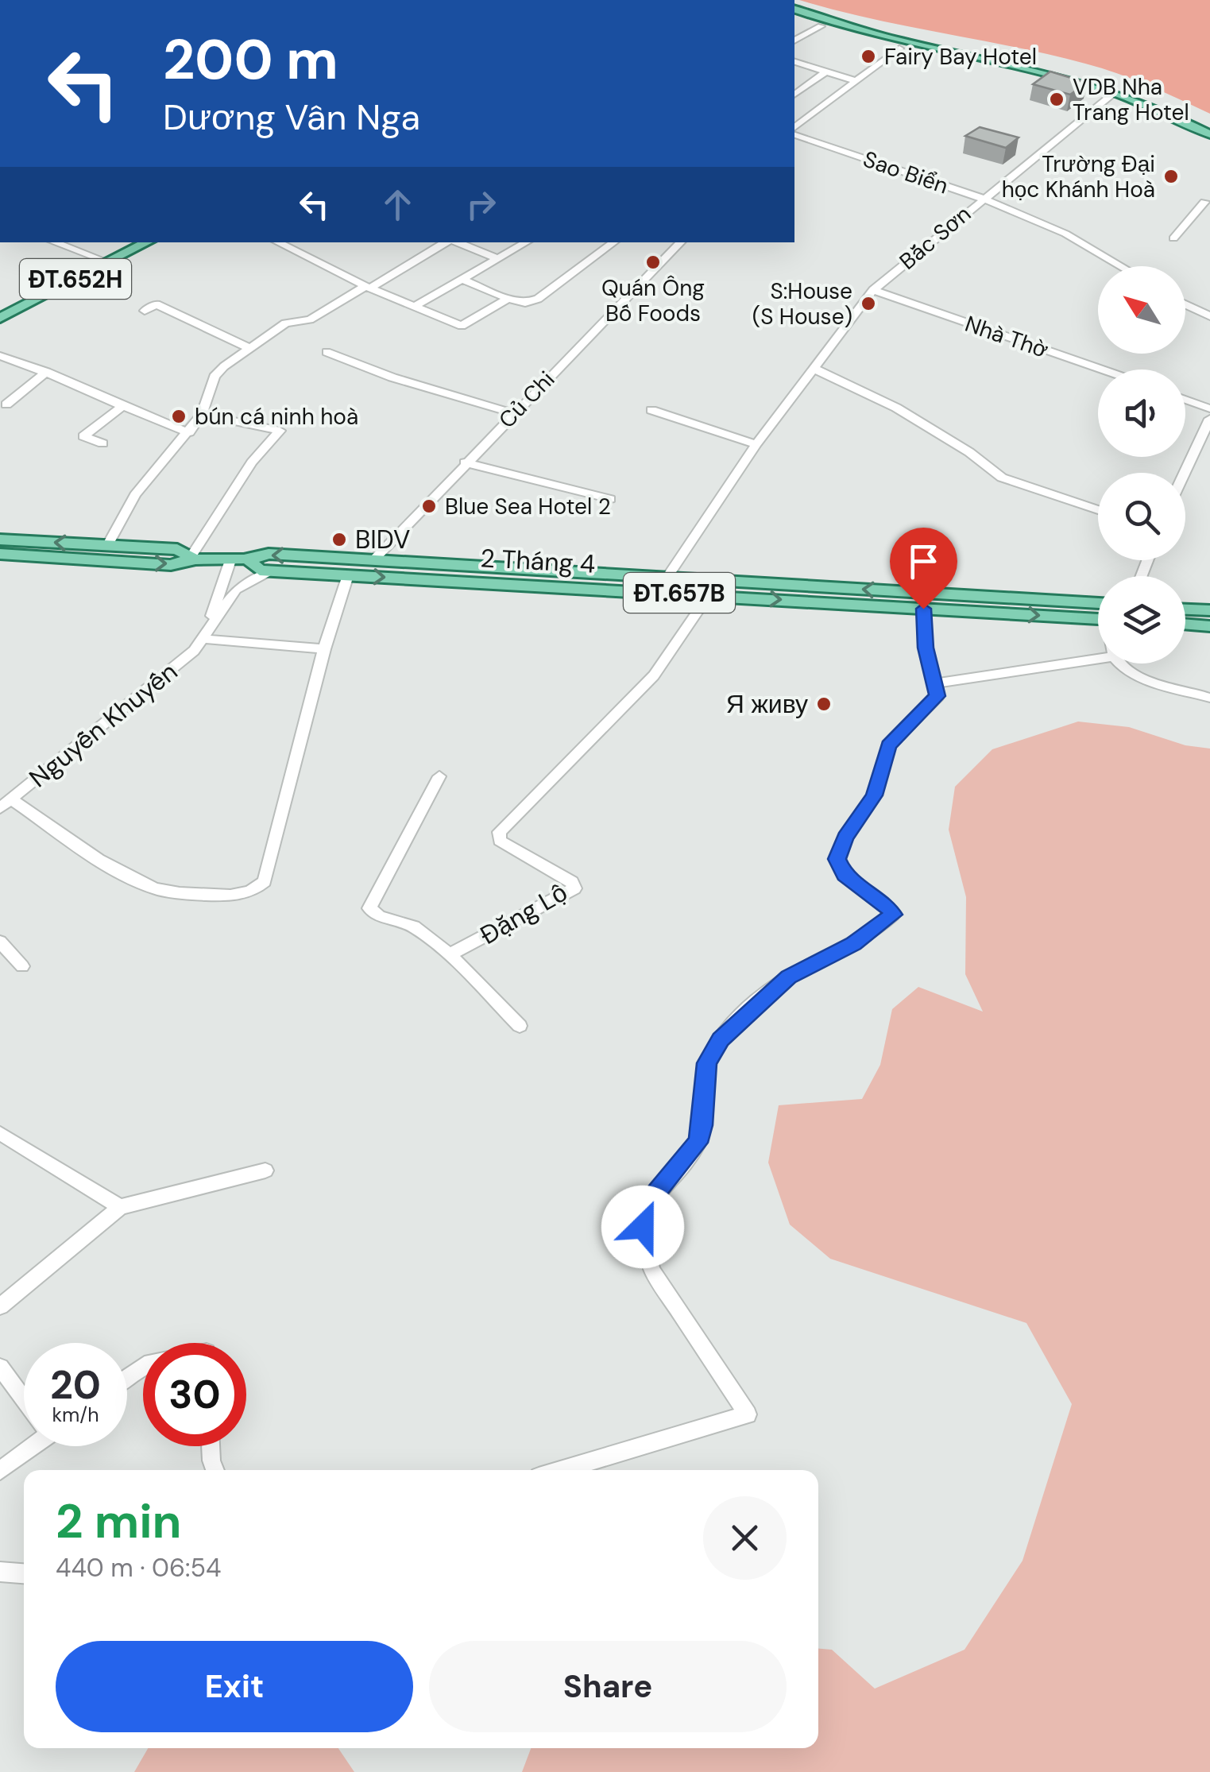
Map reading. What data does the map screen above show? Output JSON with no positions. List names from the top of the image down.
{
  "streets": {
    "main road": ["ĐT.652H", "2 Tháng 4", "ĐT.657B"],
    "street": [
      "Sao Biển",
      "Bắc Sơn",
      "Nhà Thờ",
      "Củ Chi",
      "Nguyễn Khuyến",
      "Đặng Lộ"
    ]
  },
  "crossings": [
    ["Sao Biển", "Bắc Sơn"],
    ["Bắc Sơn", "Nhà Thờ"],
    ["Bắc Sơn", "2 Tháng 4"],
    ["Củ Chi", "2 Tháng 4"],
    ["2 Tháng 4", "Nguyễn Khuyến"],
    ["2 Tháng 4", "Đặng Lộ"]
  ],
  "places": [
    "Fairy Bay Hotel",
    "VDB Nha Trang Hotel",
    "Trường Đại học Khánh Hoà",
    "Quán Ông Bố Foods",
    "S:House (S House)",
    "bún cá ninh hoà",
    "Blue Sea Hotel 2",
    "BIDV",
    "Я живу"
  ],
  "north": "top left",
  "page": {
    "turn": ["200 m", "Dương Vân Nga"],
    "speed": "20 km/h",
    "limit": "30",
    "heading": ["2 min", "440 m · 06:54"],
    "buttons": ["Exit", "Share"]
  }
}
